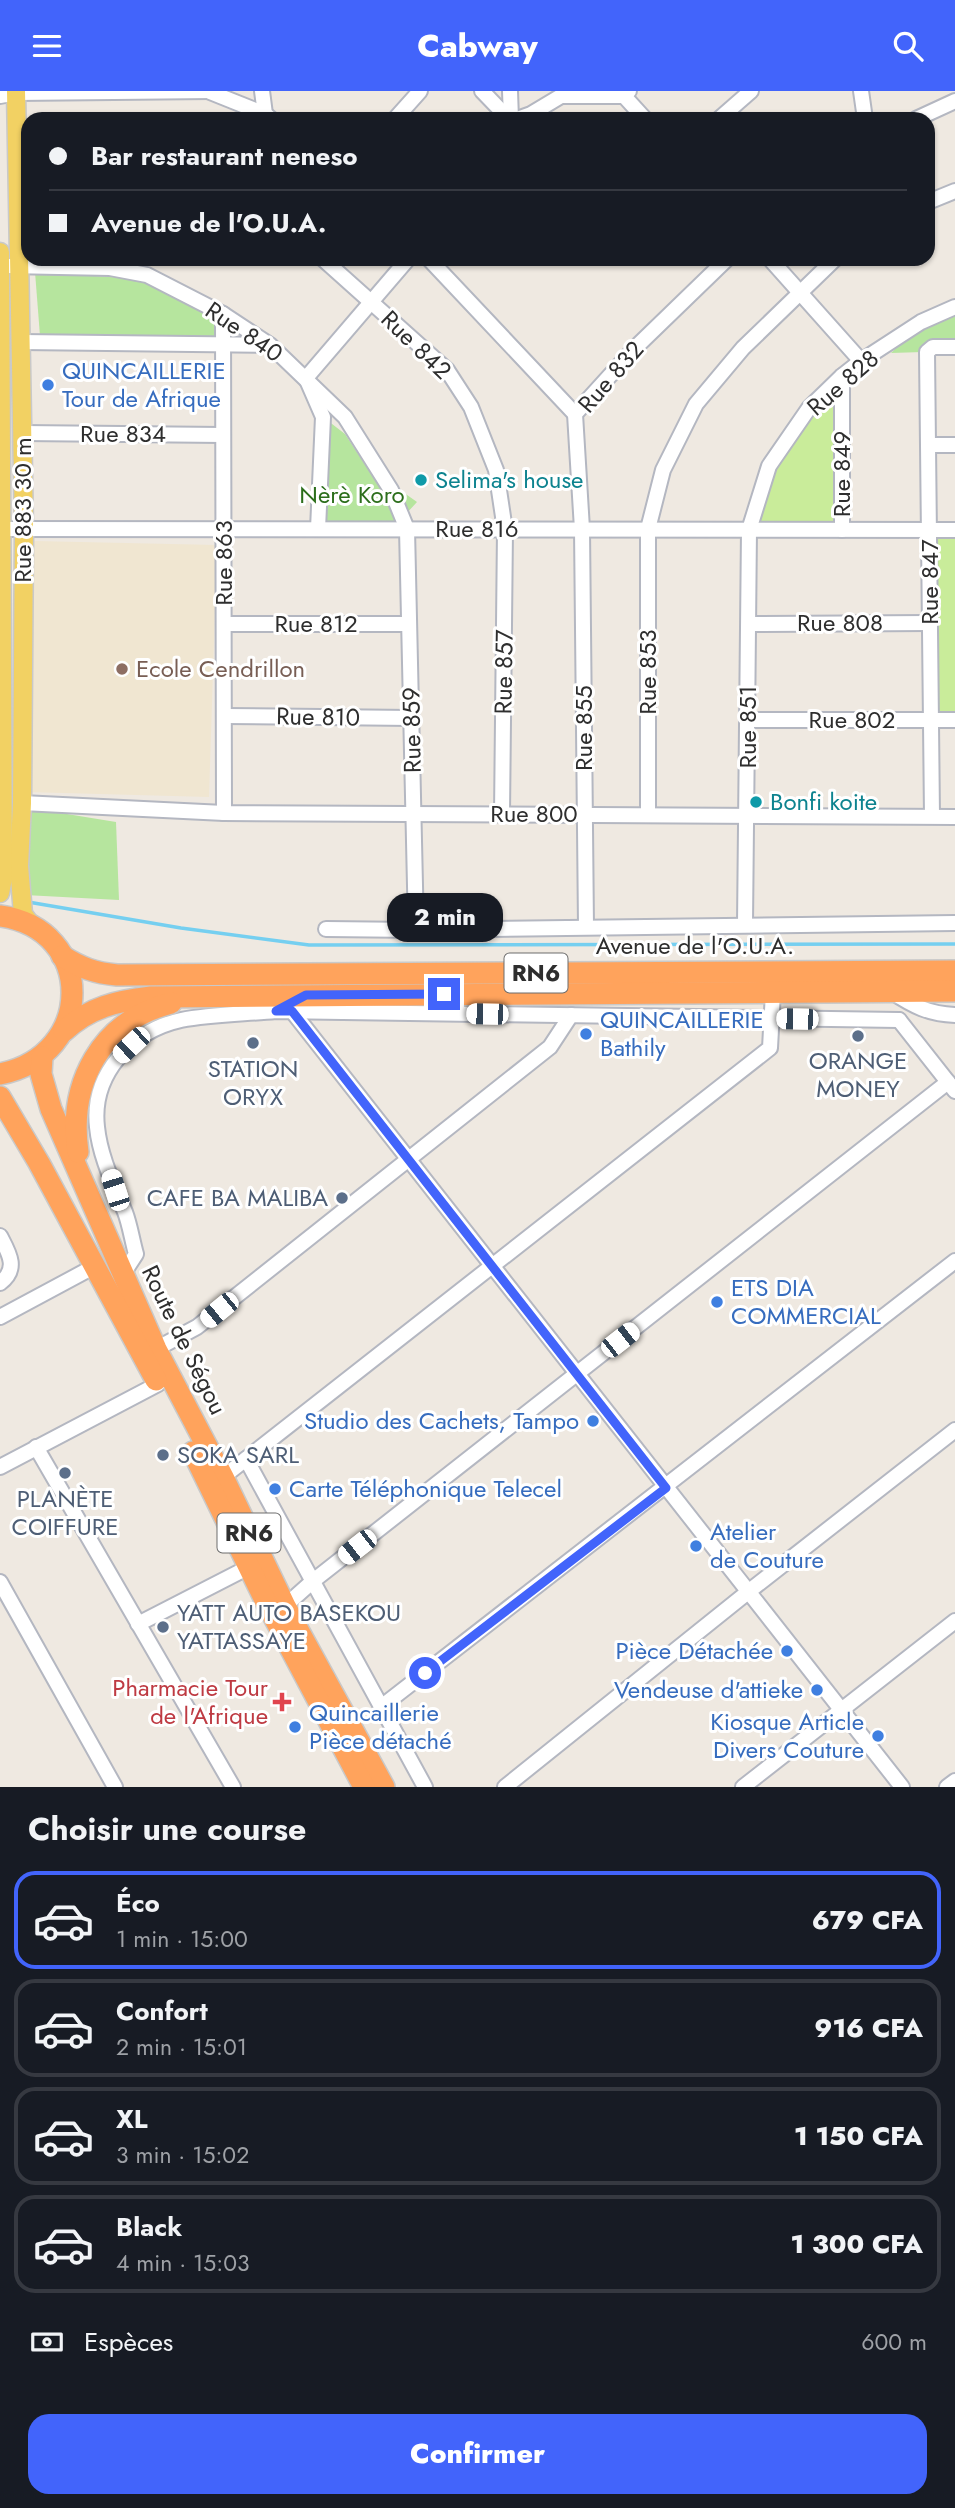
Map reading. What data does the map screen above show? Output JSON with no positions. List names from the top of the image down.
{
  "streets": {
    "highway": ["Avenue de l'O.U.A.", "RN6", "Route de Ségou"],
    "main road": ["Rue 883 30 m"],
    "street": [
      "Rue 840",
      "Rue 842",
      "Rue 832",
      "Rue 828",
      "Rue 834",
      "Rue 849",
      "Rue 816",
      "Rue 863",
      "Rue 847",
      "Rue 808",
      "Rue 812",
      "Rue 857",
      "Rue 853",
      "Rue 810",
      "Rue 802",
      "Rue 851",
      "Rue 855",
      "Rue 859",
      "Rue 800"
    ]
  },
  "crossings": [
    ["Rue 840", "Rue 883 30 m"],
    ["Rue 840", "Rue 816"],
    ["Rue 840", "Rue 863"],
    ["Rue 840", "Rue 859"],
    ["Rue 842", "Rue 816"],
    ["Rue 842", "Rue 857"],
    ["Rue 832", "Rue 816"],
    ["Rue 832", "Rue 855"],
    ["Rue 828", "Rue 849"],
    ["Rue 828", "Rue 816"],
    ["Rue 828", "Rue 851"],
    ["Rue 834", "Rue 883 30 m"],
    ["Rue 834", "Rue 863"],
    ["Rue 849", "Rue 816"],
    ["Rue 883 30 m", "Rue 816"],
    ["Rue 883 30 m", "Rue 800"],
    ["Rue 816", "Rue 863"],
    ["Rue 816", "Rue 847"],
    ["Rue 816", "Rue 857"],
    ["Rue 816", "Rue 853"],
    ["Rue 816", "Rue 851"],
    ["Rue 816", "Rue 855"],
    ["Rue 816", "Rue 859"],
    ["Rue 863", "Rue 812"],
    ["Rue 863", "Rue 810"],
    ["Rue 863", "Rue 800"],
    ["Rue 847", "Rue 808"],
    ["Rue 847", "Rue 802"],
    ["Rue 847", "Rue 800"],
    ["Rue 808", "Rue 851"],
    ["Rue 812", "Rue 859"],
    ["Rue 857", "Rue 800"],
    ["Rue 853", "Rue 800"],
    ["Rue 810", "Rue 859"],
    ["Rue 802", "Rue 851"],
    ["Rue 851", "Rue 800"],
    ["Rue 851", "Avenue de l'O.U.A."],
    ["Rue 855", "Rue 800"],
    ["Rue 855", "Avenue de l'O.U.A."],
    ["Rue 859", "Rue 800"],
    ["Rue 859", "Avenue de l'O.U.A."],
    ["Avenue de l'O.U.A.", "RN6"],
    ["Avenue de l'O.U.A.", "Route de Ségou"],
    ["RN6", "Route de Ségou"]
  ],
  "parks": ["Nèrè Koro"],
  "places": {
    "other": [
      "QUINCAILLERIE Tour de Afrique",
      "Selima's house",
      "Ecole Cendrillon",
      "Bonfi koite",
      "QUINCAILLERIE Bathily",
      "ORANGE MONEY",
      "STATION ORYX",
      "CAFE BA MALIBA",
      "ETS DIA COMMERCIAL",
      "Studio des Cachets, Tampo",
      "SOKA SARL",
      "PLANÈTE COIFFURE",
      "Carte Téléphonique Telecel",
      "Atelier de Couture",
      "YATT AUTO BASEKOU YATTASSAYE",
      "Pièce Détachée",
      "Vendeuse d'attieke",
      "Quincaillerie Pièce détaché",
      "Kiosque Article Divers Couture"
    ],
    "health": ["Pharmacie Tour de l'Afrique"]
  },
  "page": {
    "header": "Cabway",
    "banner": ["Bar restaurant neneso", "Avenue de l'O.U.A."],
    "bubble": "2 min",
    "heading": "Choisir une course",
    "list": [
      {
        "name": "Éco",
        "note": "1 min · 15:00",
        "value": "679 CFA"
      },
      {
        "name": "Confort",
        "note": "2 min · 15:01",
        "value": "916 CFA"
      },
      {
        "name": "XL",
        "note": "3 min · 15:02",
        "value": "1 150 CFA"
      },
      {
        "name": "Black",
        "note": "4 min · 15:03",
        "value": "1 300 CFA"
      }
    ],
    "pay": ["Espèces", "600 m"],
    "buttons": "Confirmer"
  }
}
